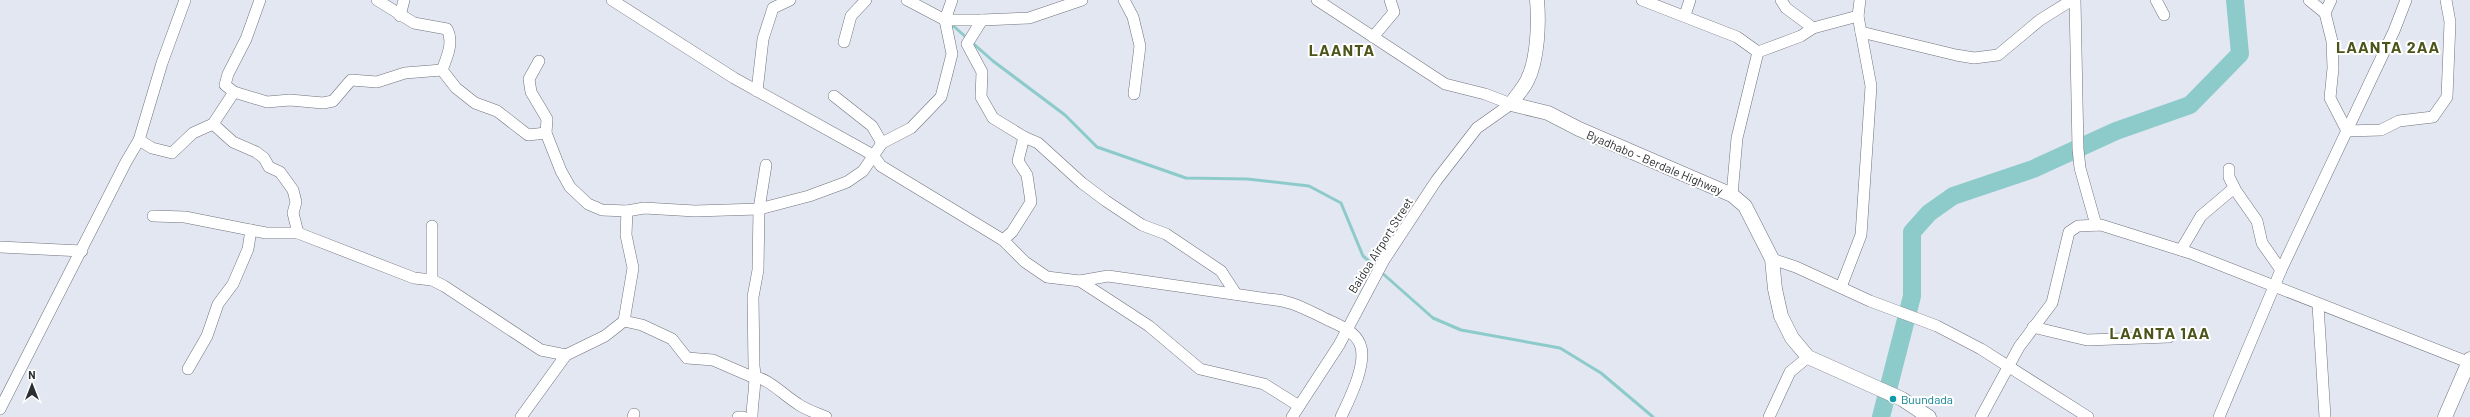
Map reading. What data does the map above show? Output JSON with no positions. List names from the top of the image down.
{
  "streets": {
    "main road": ["Byadhabo - Berdale Highway"],
    "street": ["Baidoa Airport Street"]
  },
  "crossings": [
    ["Byadhabo - Berdale Highway", "Baidoa Airport Street"]
  ],
  "districts": ["LAANTA 2AA", "LAANTA", "LAANTA 1AA"],
  "places": ["Buundada"],
  "north": "top"
}
